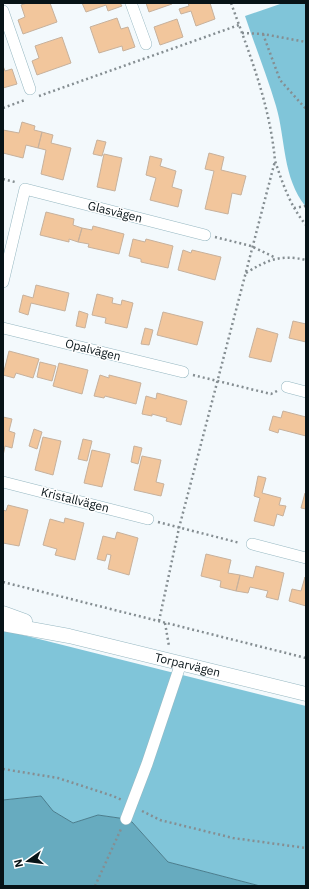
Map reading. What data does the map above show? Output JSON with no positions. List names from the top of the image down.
{
  "streets": {
    "street": [
      "Glasvägen",
      "Opalvägen",
      "Kristallvägen",
      "Torparvägen"
    ]
  },
  "north": "left"
}
